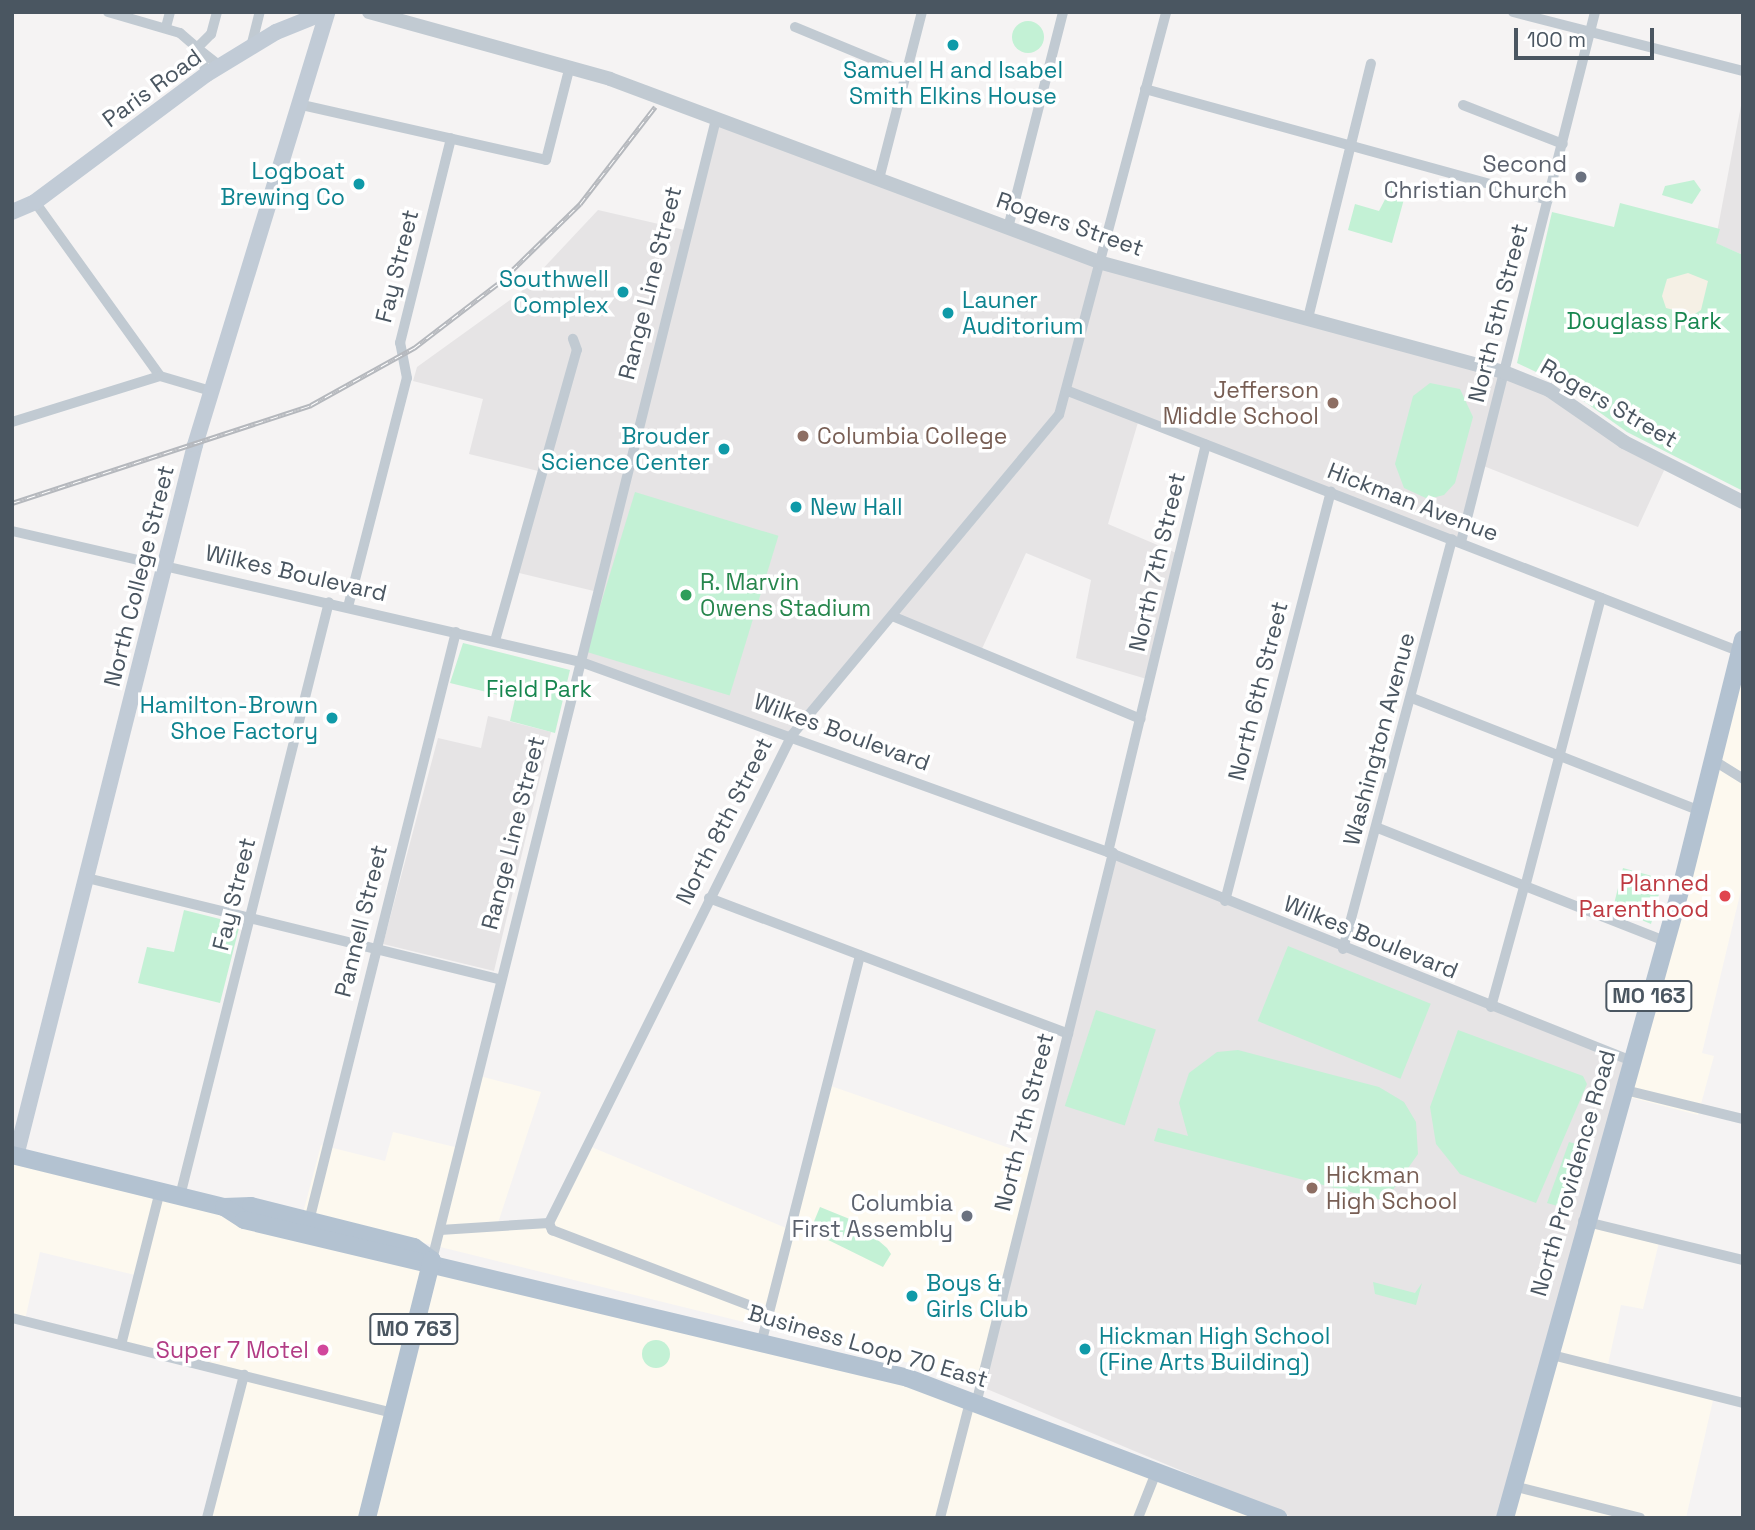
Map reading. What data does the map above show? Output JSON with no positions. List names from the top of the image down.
{
  "streets": {
    "main road": [
      "Paris Road",
      "Range Line Street",
      "North College Street",
      "MO 163",
      "North Providence Road",
      "MO 763",
      "Business Loop 70 East"
    ],
    "street": [
      "Rogers Street",
      "Fay Street",
      "North 5th Street",
      "Hickman Avenue",
      "North 7th Street",
      "Wilkes Boulevard",
      "North 6th Street",
      "Washington Avenue",
      "North 8th Street",
      "Pannell Street"
    ]
  },
  "crossings": [
    ["Paris Road", "North College Street"],
    ["Rogers Street", "Range Line Street"],
    ["Rogers Street", "North 5th Street"],
    ["Rogers Street", "North 8th Street"],
    ["Fay Street", "Wilkes Boulevard"],
    ["Fay Street", "Business Loop 70 East"],
    ["Range Line Street", "Wilkes Boulevard"],
    ["Range Line Street", "Business Loop 70 East"],
    ["North 5th Street", "Hickman Avenue"],
    ["North 5th Street", "Washington Avenue"],
    ["Hickman Avenue", "North 7th Street"],
    ["Hickman Avenue", "North 6th Street"],
    ["Hickman Avenue", "Washington Avenue"],
    ["Hickman Avenue", "North 8th Street"],
    ["Hickman Avenue", "North Providence Road"],
    ["North 7th Street", "Wilkes Boulevard"],
    ["North 7th Street", "Business Loop 70 East"],
    ["Wilkes Boulevard", "North College Street"],
    ["Wilkes Boulevard", "North 6th Street"],
    ["Wilkes Boulevard", "Washington Avenue"],
    ["Wilkes Boulevard", "North 8th Street"],
    ["Wilkes Boulevard", "Pannell Street"],
    ["Wilkes Boulevard", "North Providence Road"],
    ["North College Street", "Business Loop 70 East"],
    ["Pannell Street", "Business Loop 70 East"]
  ],
  "parks": ["Douglass Park", "Field Park"],
  "places": [
    "Samuel H and Isabel Smith Elkins House",
    "Second Christian Church",
    "Logboat Brewing Co",
    "Southwell Complex",
    "Launer Auditorium",
    "Jefferson Middle School",
    "Columbia College",
    "Brouder Science Center",
    "New Hall",
    "R. Marvin Owens Stadium",
    "Hamilton-Brown Shoe Factory",
    "Planned Parenthood",
    "Hickman High School",
    "Columbia First Assembly",
    "Boys & Girls Club",
    "Hickman High School (Fine Arts Building)",
    "Super 7 Motel"
  ],
  "scale_bar": "100 m"
}
